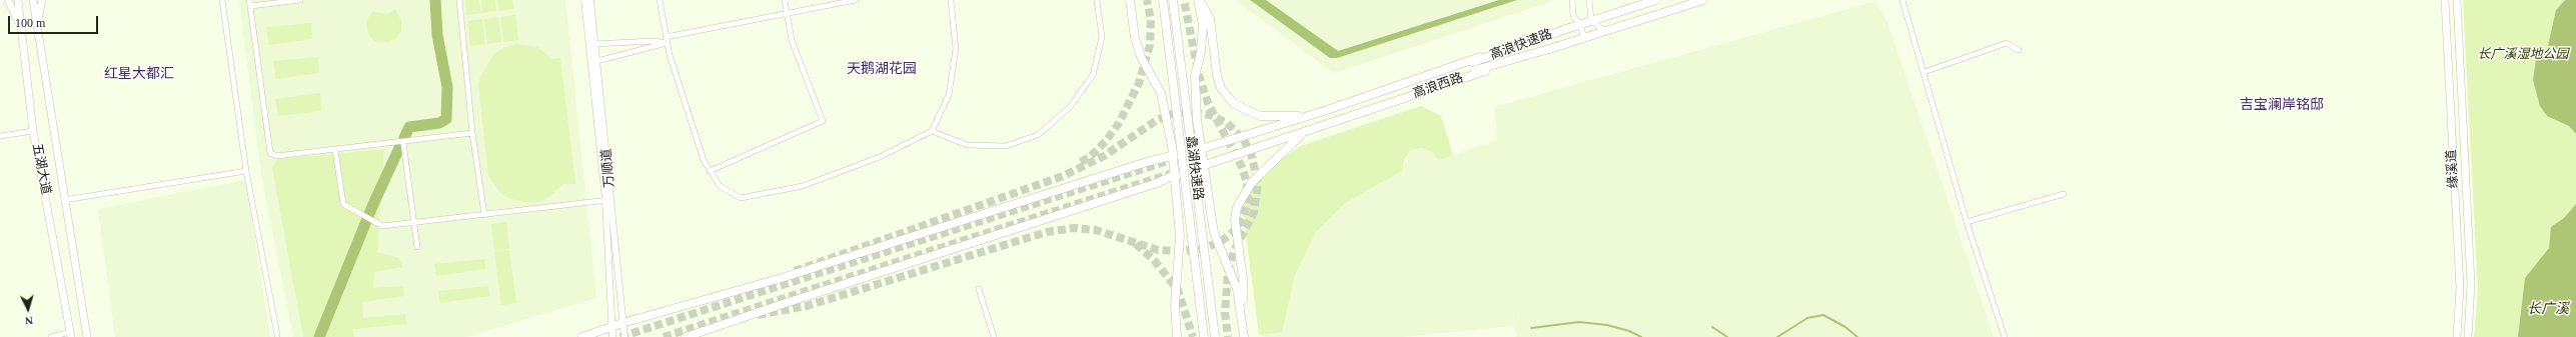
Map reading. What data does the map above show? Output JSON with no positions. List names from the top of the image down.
{
  "streets": {
    "main road": [
      "高浪快速路",
      "高浪西路",
      "蠡湖快速路",
      "五湖大道",
      "缘溪道"
    ],
    "street": ["万顺道"]
  },
  "crossings": [
    ["高浪快速路", "高浪西路"],
    ["高浪西路", "万顺道"]
  ],
  "districts": ["天鹅湖花园", "红星大都汇", "吉宝澜岸铭邸"],
  "water": ["长广溪"],
  "parks": ["长广溪湿地公园"],
  "scale_bar": "100 m",
  "north": "bottom"
}
